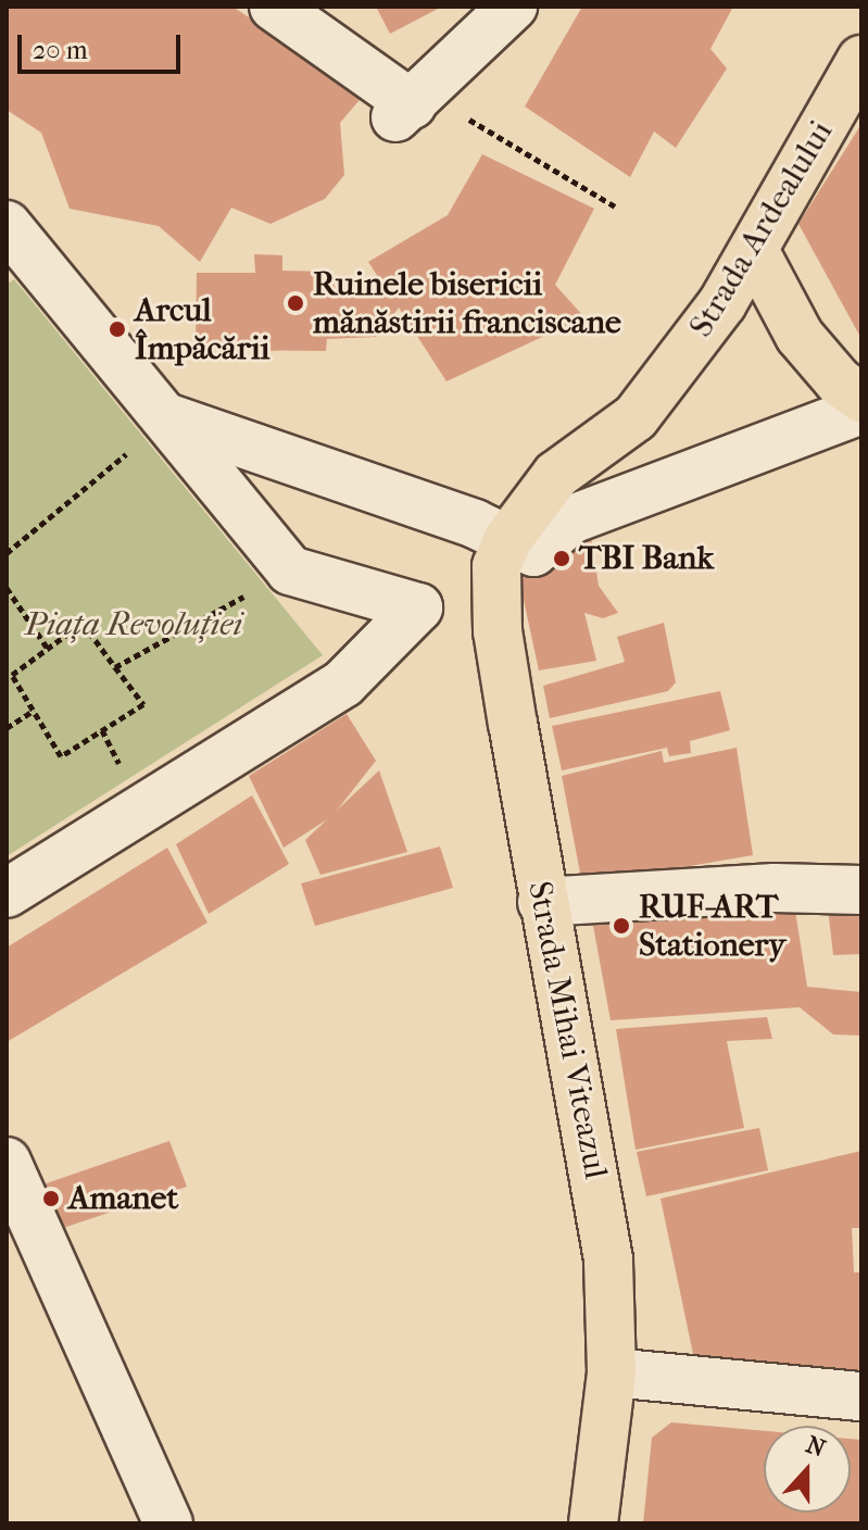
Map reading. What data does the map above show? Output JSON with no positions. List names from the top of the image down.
{
  "streets": {
    "main road": ["Strada Ardealului", "Strada Mihai Viteazul"]
  },
  "crossings": [
    ["Strada Ardealului", "Strada Mihai Viteazul"]
  ],
  "parks": ["Piața Revoluției"],
  "places": [
    "Ruinele bisericii mănăstirii franciscane",
    "Arcul Împăcării",
    "TBI Bank",
    "RUF-ART Stationery",
    "Amanet"
  ],
  "scale_bar": "20 m",
  "north": "top"
}
